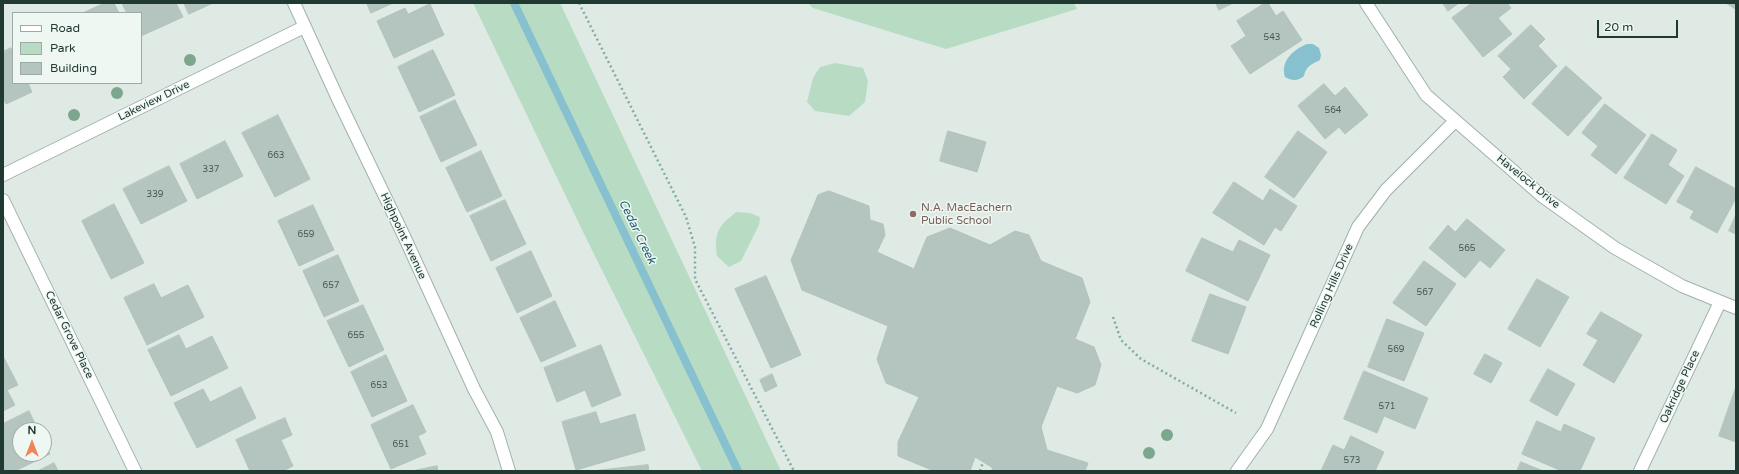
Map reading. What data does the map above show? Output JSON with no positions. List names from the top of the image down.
{
  "streets": {
    "street": [
      "Lakeview Drive",
      "Havelock Drive",
      "Highpoint Avenue",
      "Rolling Hills Drive",
      "Cedar Grove Place",
      "Oakridge Place"
    ]
  },
  "crossings": [
    ["Lakeview Drive", "Highpoint Avenue"],
    ["Havelock Drive", "Rolling Hills Drive"],
    ["Havelock Drive", "Oakridge Place"]
  ],
  "water": ["Cedar Creek"],
  "places": ["N.A. MacEachern Public School"],
  "house_numbers": [
    "543",
    "564",
    "663",
    "337",
    "339",
    "659",
    "565",
    "657",
    "567",
    "655",
    "569",
    "653",
    "571",
    "651",
    "573"
  ],
  "legend": ["Road", "Park", "Building"],
  "scale_bar": "20 m",
  "north": "top"
}
